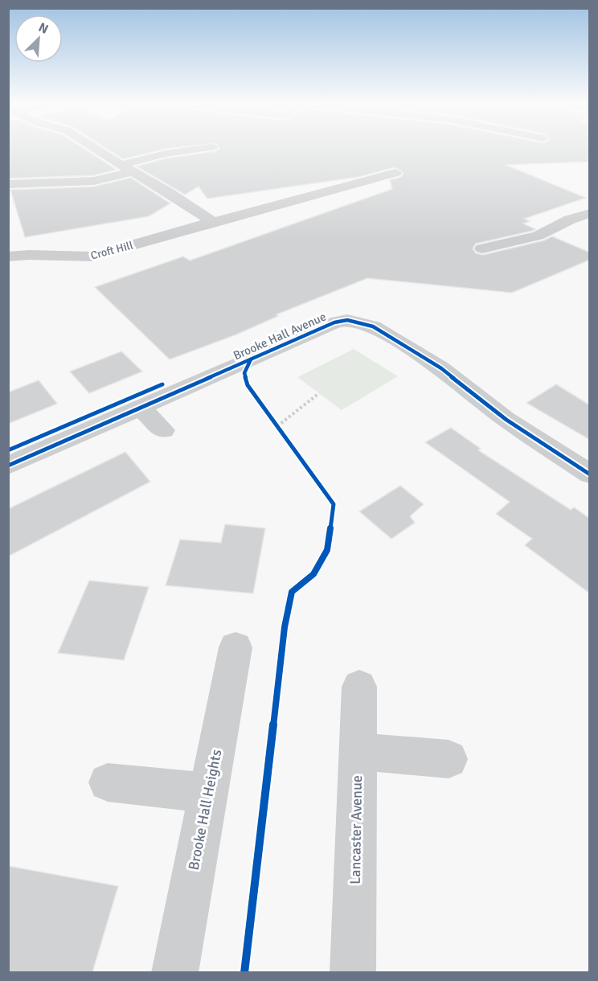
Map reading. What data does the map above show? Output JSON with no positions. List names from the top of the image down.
{
  "streets": {
    "street": [
      "Croft Hill",
      "Brooke Hall Avenue",
      "Brooke Hall Heights",
      "Lancaster Avenue"
    ]
  },
  "north": "top right"
}
